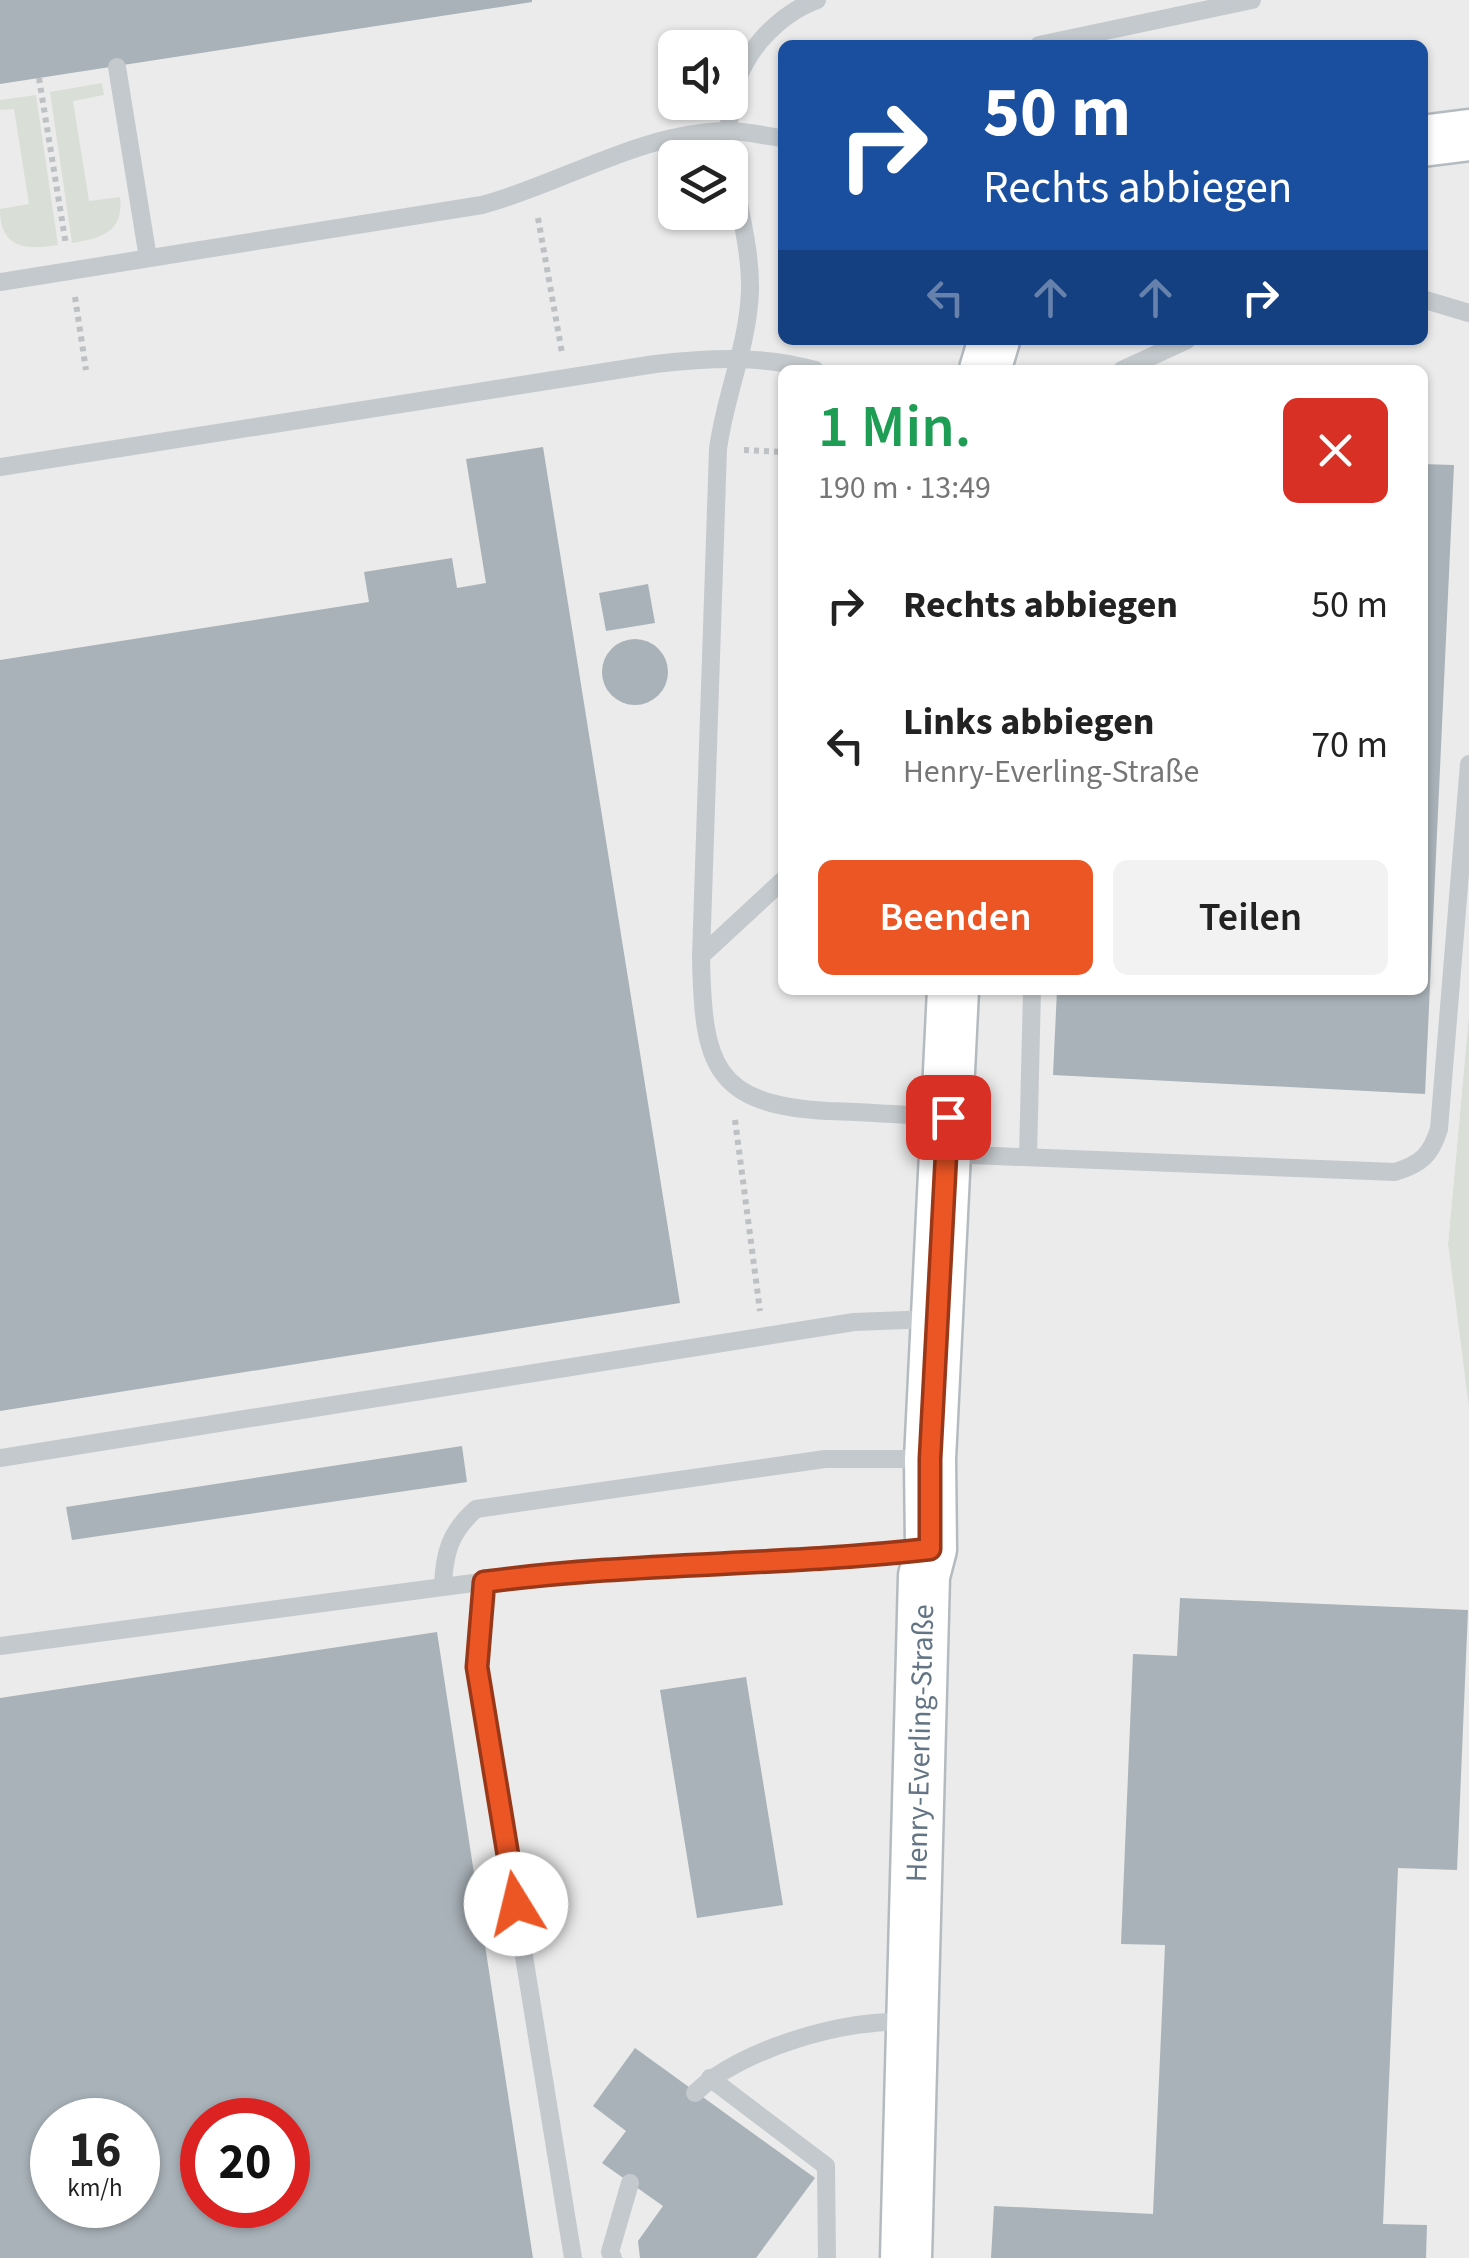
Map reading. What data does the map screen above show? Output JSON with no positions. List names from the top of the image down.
{
  "streets": {
    "street": ["Henry-Everling-Straße"]
  },
  "page": {
    "turn": ["50 m", "Rechts abbiegen"],
    "heading": ["1 Min.", "190 m · 13:49"],
    "list": [
      {
        "name": "Rechts abbiegen",
        "value": "50 m"
      },
      {
        "name": "Links abbiegen",
        "note": "Henry-Everling-Straße",
        "value": "70 m"
      }
    ],
    "buttons": ["Beenden", "Teilen"],
    "speed": "16 km/h",
    "limit": "20"
  }
}
